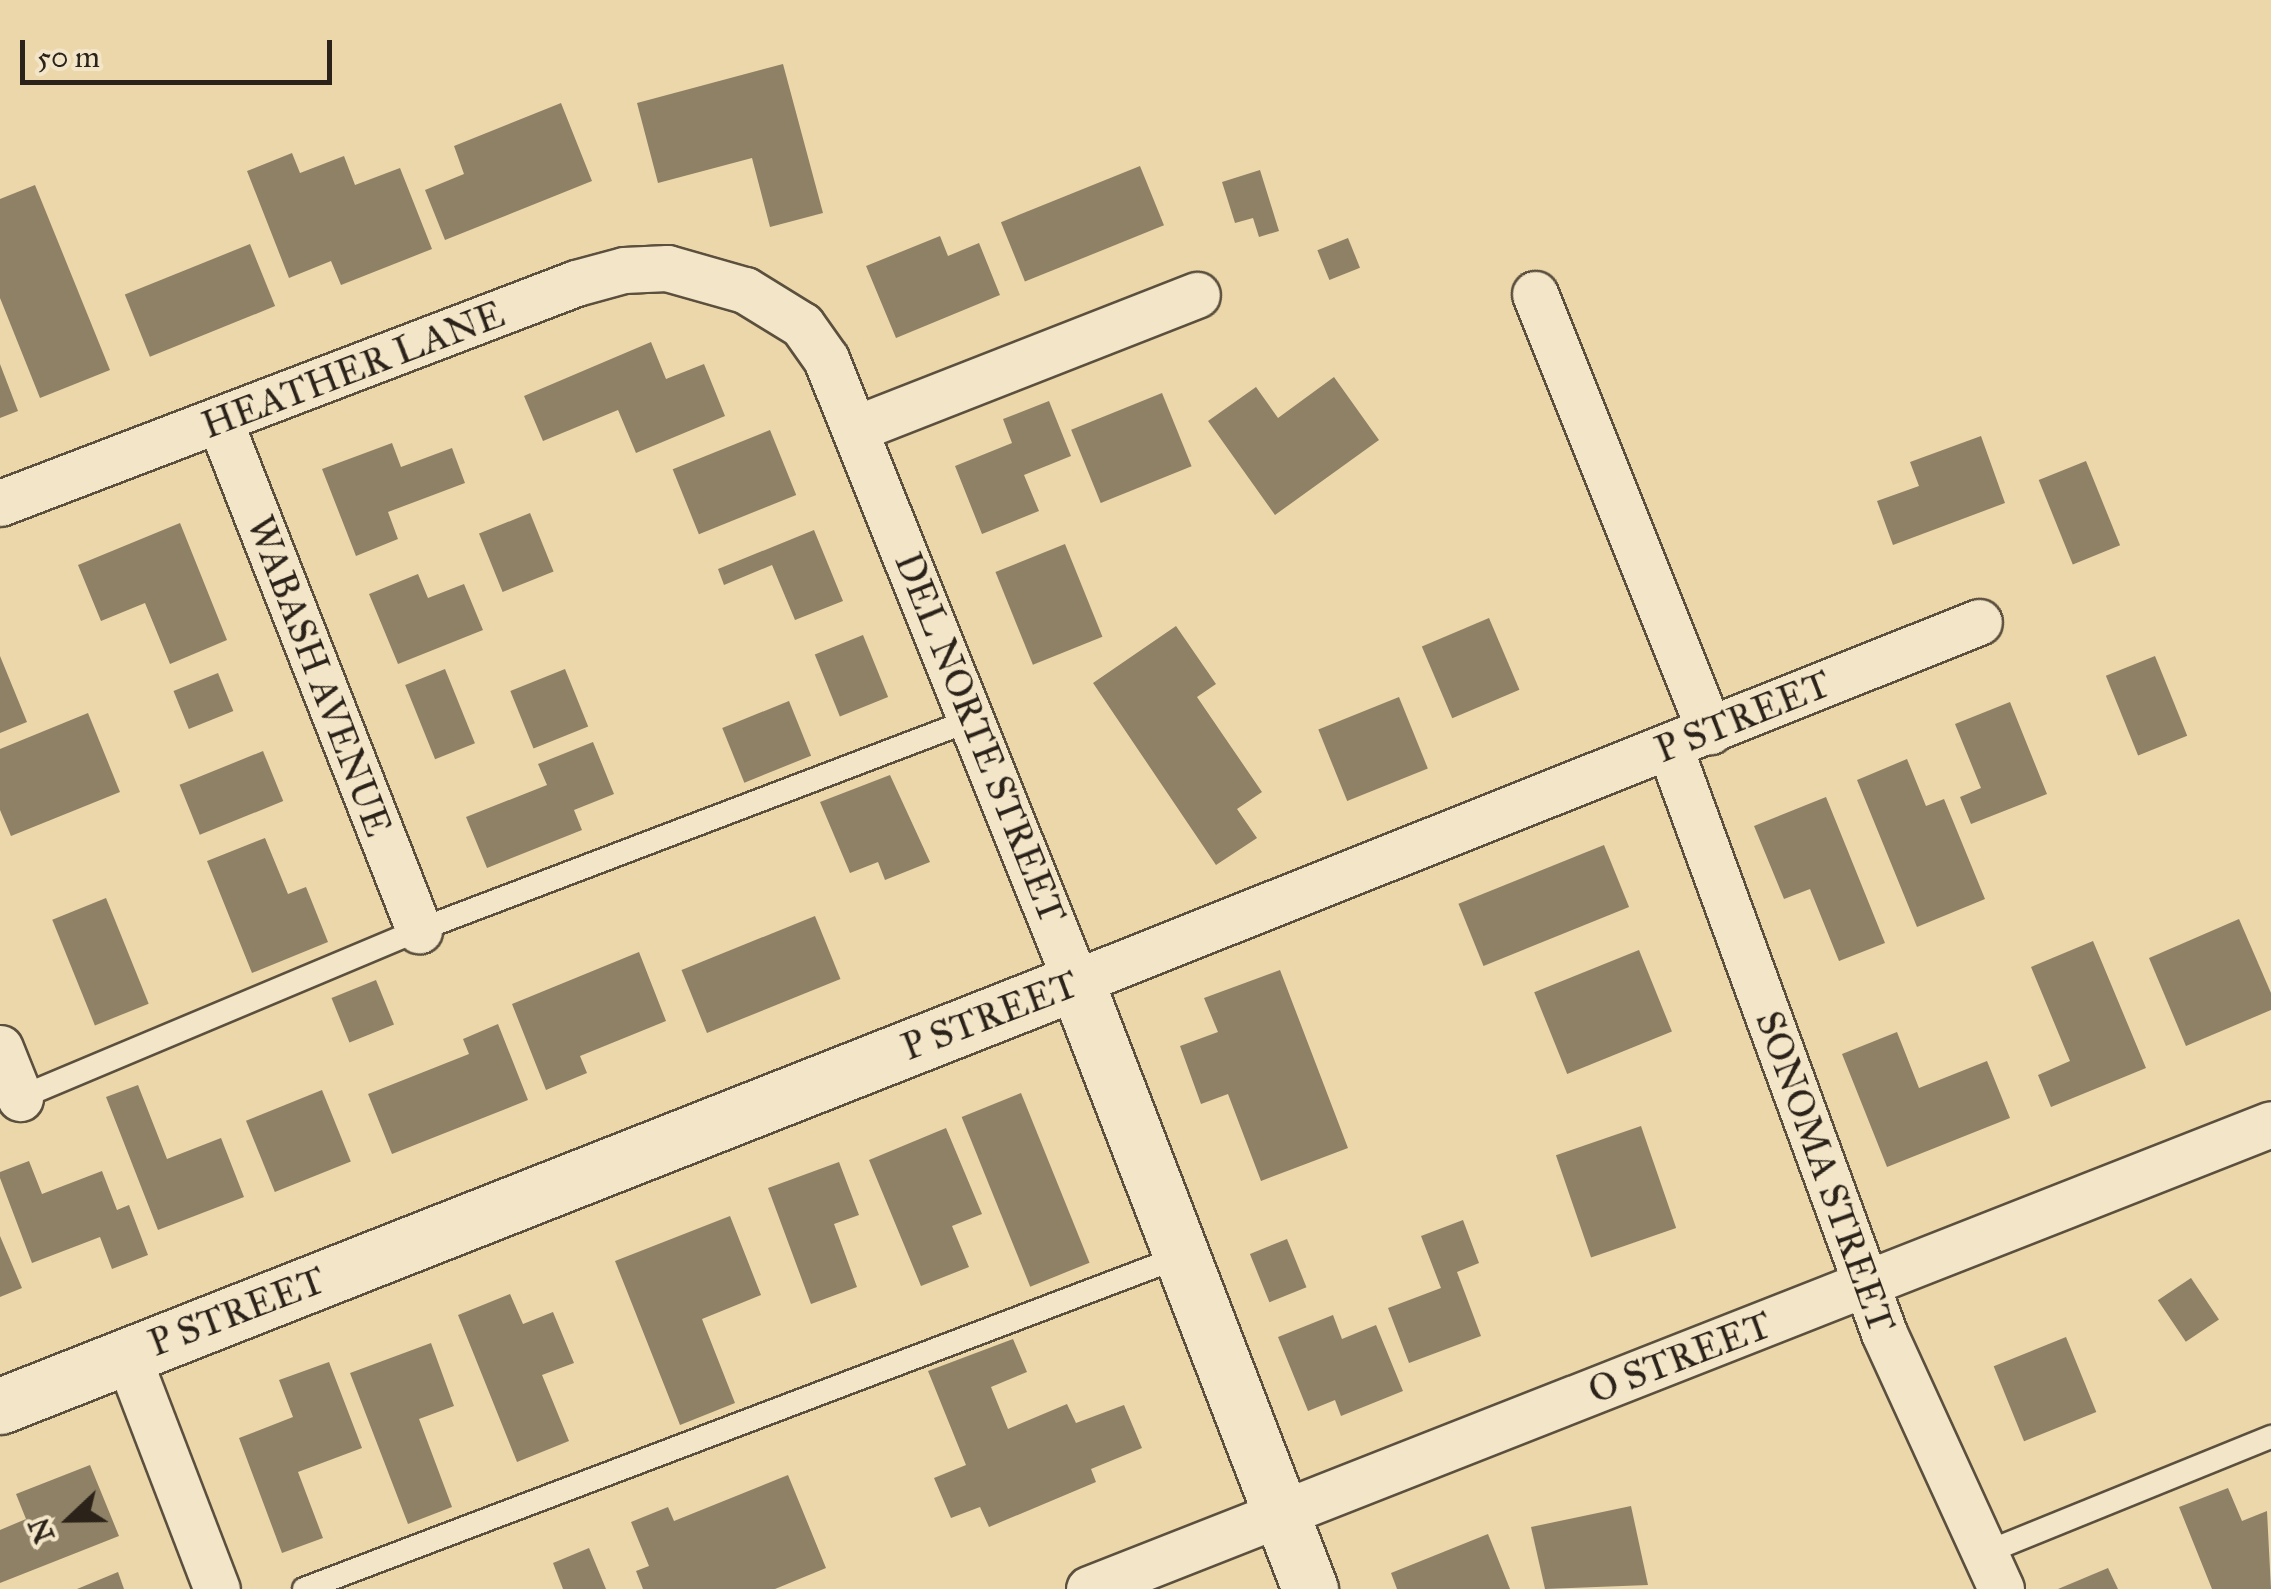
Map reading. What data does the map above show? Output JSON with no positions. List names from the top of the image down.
{
  "streets": {
    "street": [
      "HEATHER LANE",
      "WABASH AVENUE",
      "P STREET",
      "DEL NORTE STREET",
      "SONOMA STREET",
      "O STREET"
    ]
  },
  "crossings": [
    ["HEATHER LANE", "WABASH AVENUE"],
    ["HEATHER LANE", "DEL NORTE STREET"],
    ["P STREET", "DEL NORTE STREET"],
    ["P STREET", "SONOMA STREET"],
    ["DEL NORTE STREET", "O STREET"],
    ["SONOMA STREET", "O STREET"]
  ],
  "scale_bar": "50 m",
  "north": "left"
}
